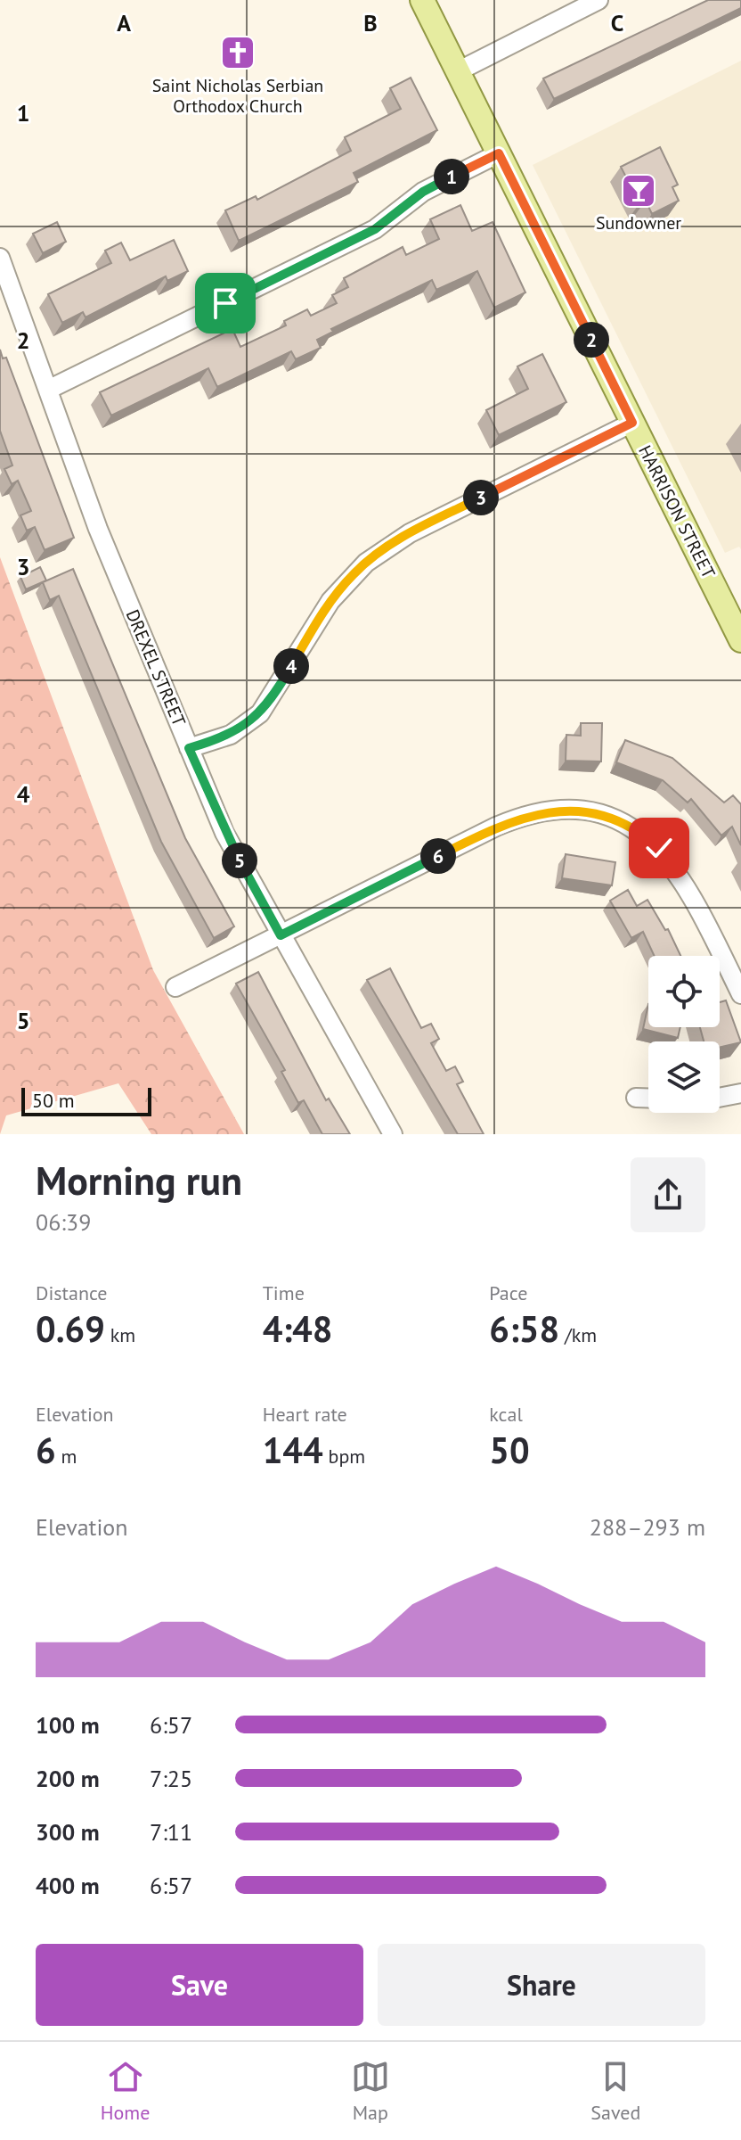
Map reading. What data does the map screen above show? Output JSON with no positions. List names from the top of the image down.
{
  "streets": {
    "main road": ["HARRISON STREET"],
    "street": ["DREXEL STREET"]
  },
  "places": {
    "church": ["Saint Nicholas Serbian Orthodox Church"],
    "bar": ["Sundowner"]
  },
  "scale_bar": "50 m",
  "page": {
    "pins": [
      "1",
      "2",
      "3",
      "4",
      "6",
      "5"
    ],
    "scale": "50 m",
    "heading": ["Morning run", "06:39"],
    "stats": [
      ["Distance", "0.69 km"],
      ["Time", "4:48"],
      ["Pace", "6:58 /km"],
      ["Elevation", "6 m"],
      ["Heart rate", "144 bpm"],
      ["kcal", "50"]
    ],
    "chart": ["Elevation", "288–293 m"],
    "list": [
      {
        "name": "100 m",
        "note": "6:57"
      },
      {
        "name": "200 m",
        "note": "7:25"
      },
      {
        "name": "300 m",
        "note": "7:11"
      },
      {
        "name": "400 m",
        "note": "6:57"
      }
    ],
    "buttons": ["Save", "Share"],
    "tabs": ["Home", "Map", "Saved"]
  },
  "grid": {
    "columns": ["A", "B", "C"],
    "rows": [
      "1",
      "2",
      "3",
      "4",
      "5"
    ]
  }
}
